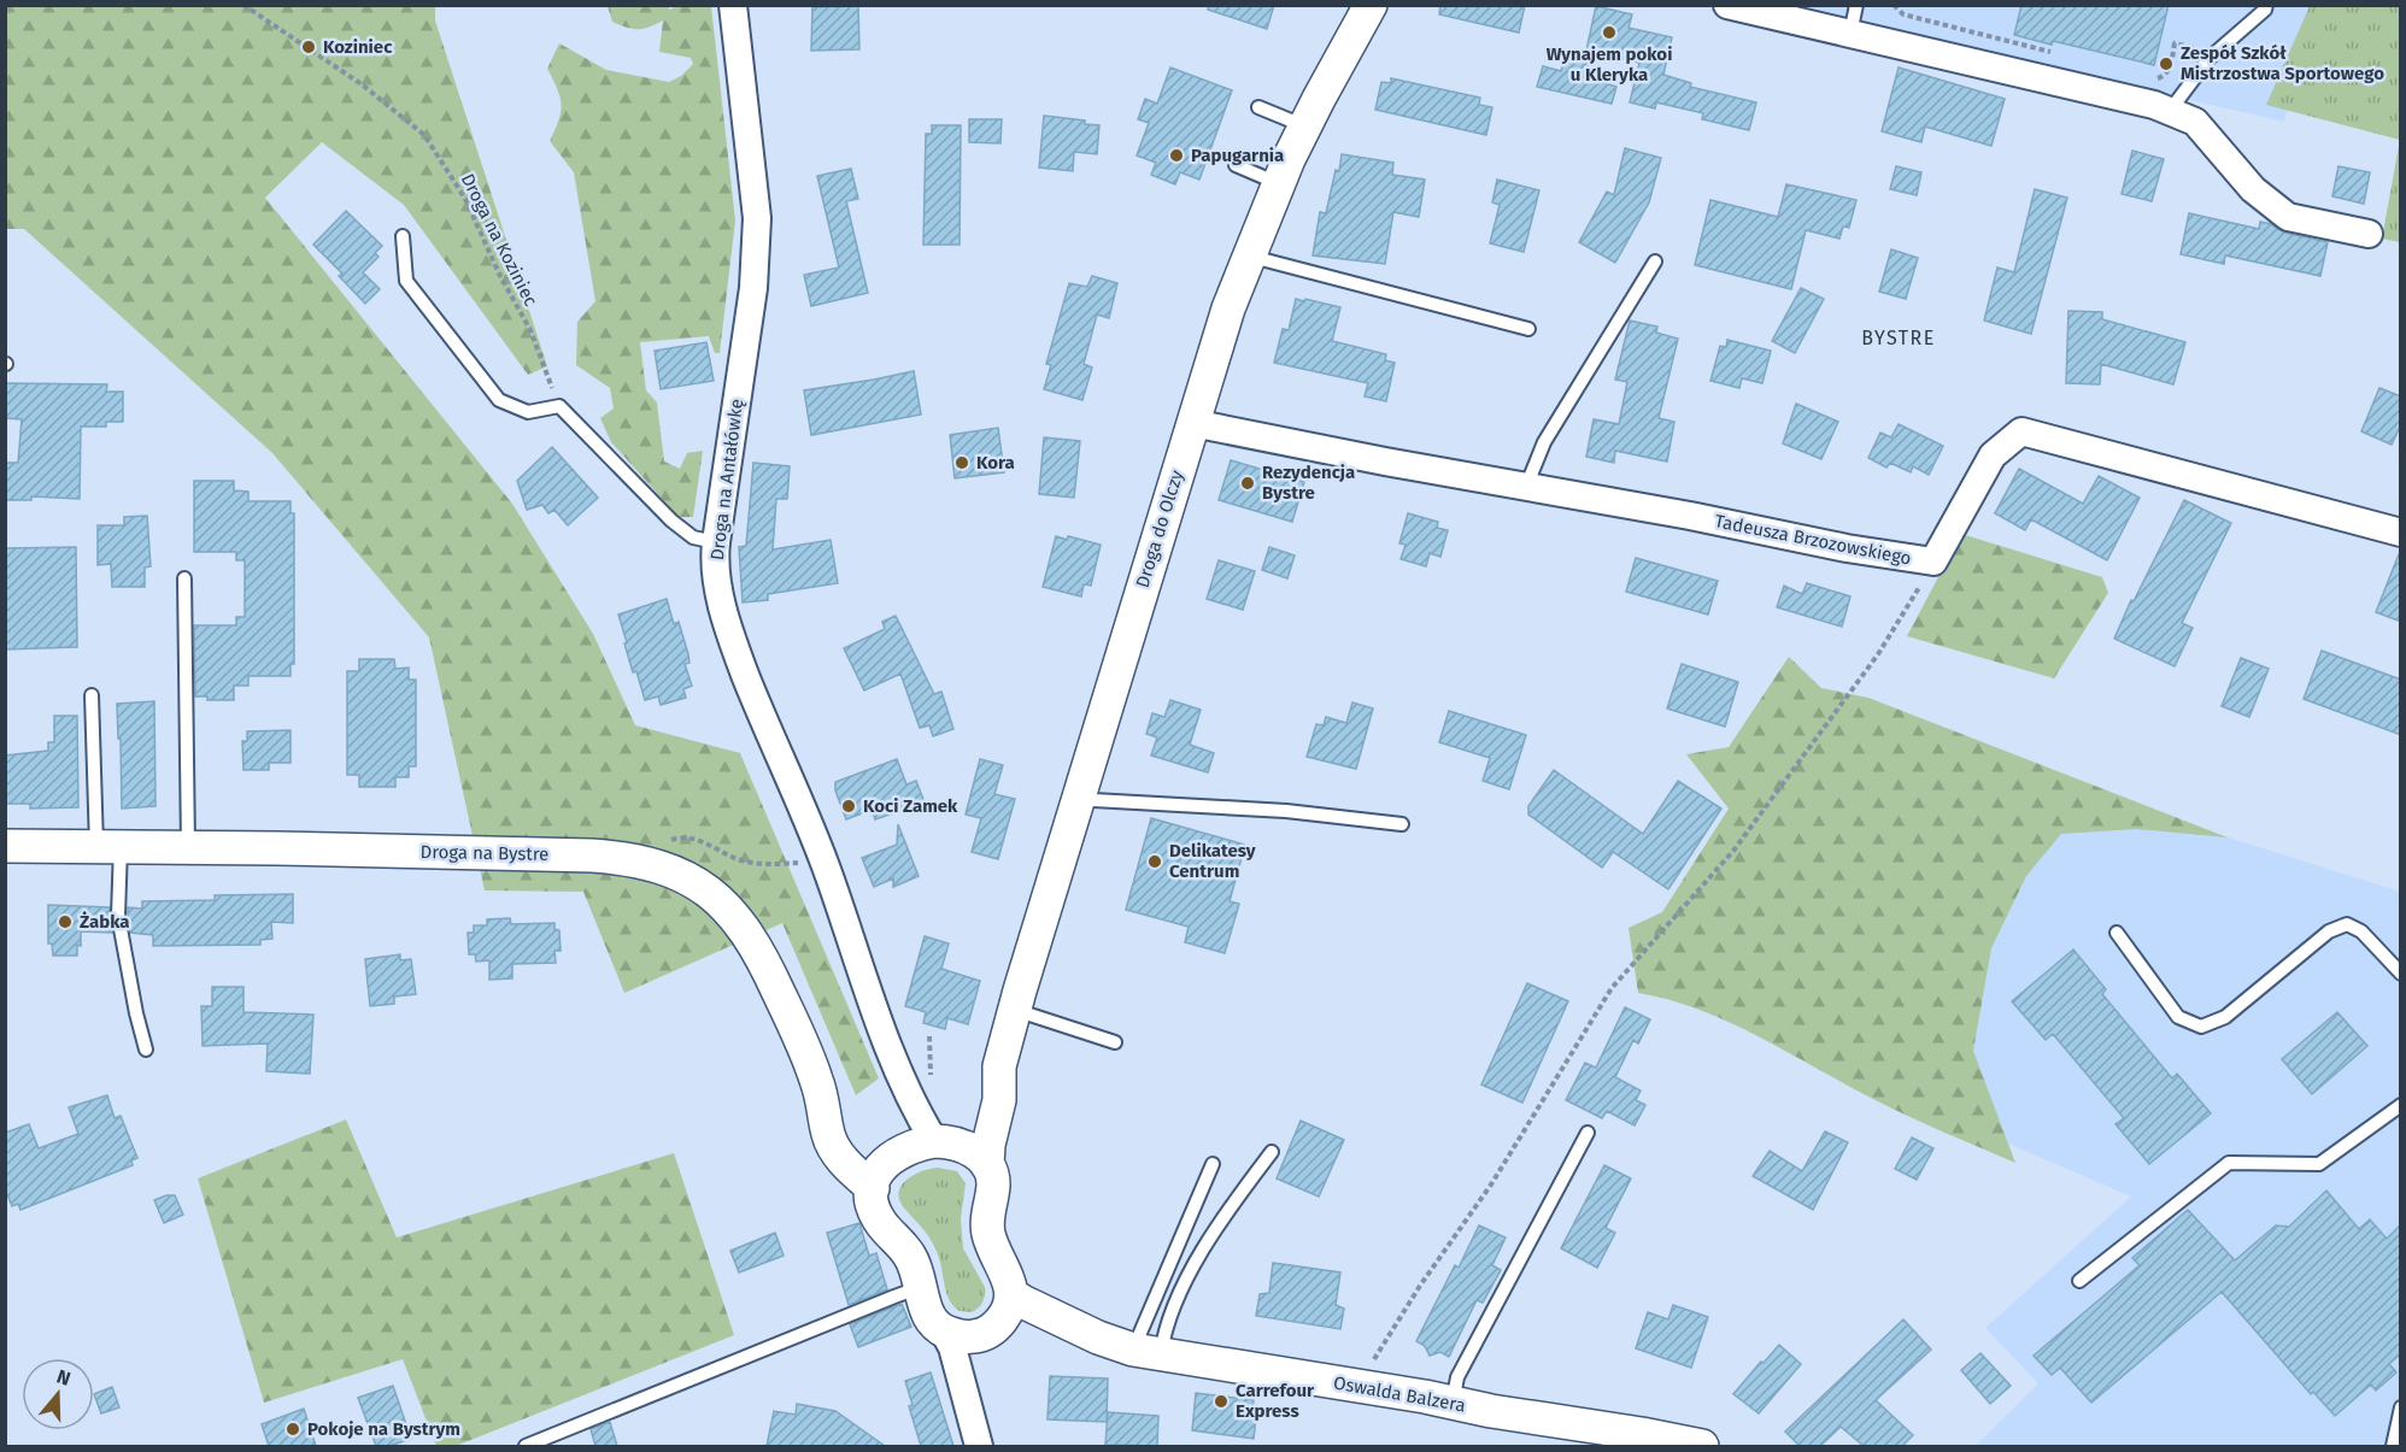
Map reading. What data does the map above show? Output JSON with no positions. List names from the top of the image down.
{
  "streets": {
    "street": [
      "Droga na Antałówkę",
      "Droga do Olczy",
      "Tadeusza Brzozowskiego",
      "Droga na Bystre",
      "Oswalda Balzera"
    ],
    "path": ["Droga na Koziniec"]
  },
  "crossings": [
    ["Droga na Antałówkę", "Droga do Olczy"],
    ["Droga na Antałówkę", "Droga na Bystre"],
    ["Droga do Olczy", "Tadeusza Brzozowskiego"],
    ["Droga do Olczy", "Droga na Bystre"],
    ["Droga do Olczy", "Oswalda Balzera"]
  ],
  "districts": ["BYSTRE"],
  "places": [
    "Wynajem pokoi u Kleryka",
    "Koziniec",
    "Zespół Szkół Mistrzostwa Sportowego",
    "Papugarnia",
    "Kora",
    "Rezydencja Bystre",
    "Koci Zamek",
    "Delikatesy Centrum",
    "Żabka",
    "Carrefour Express",
    "Pokoje na Bystrym"
  ],
  "north": "top"
}
